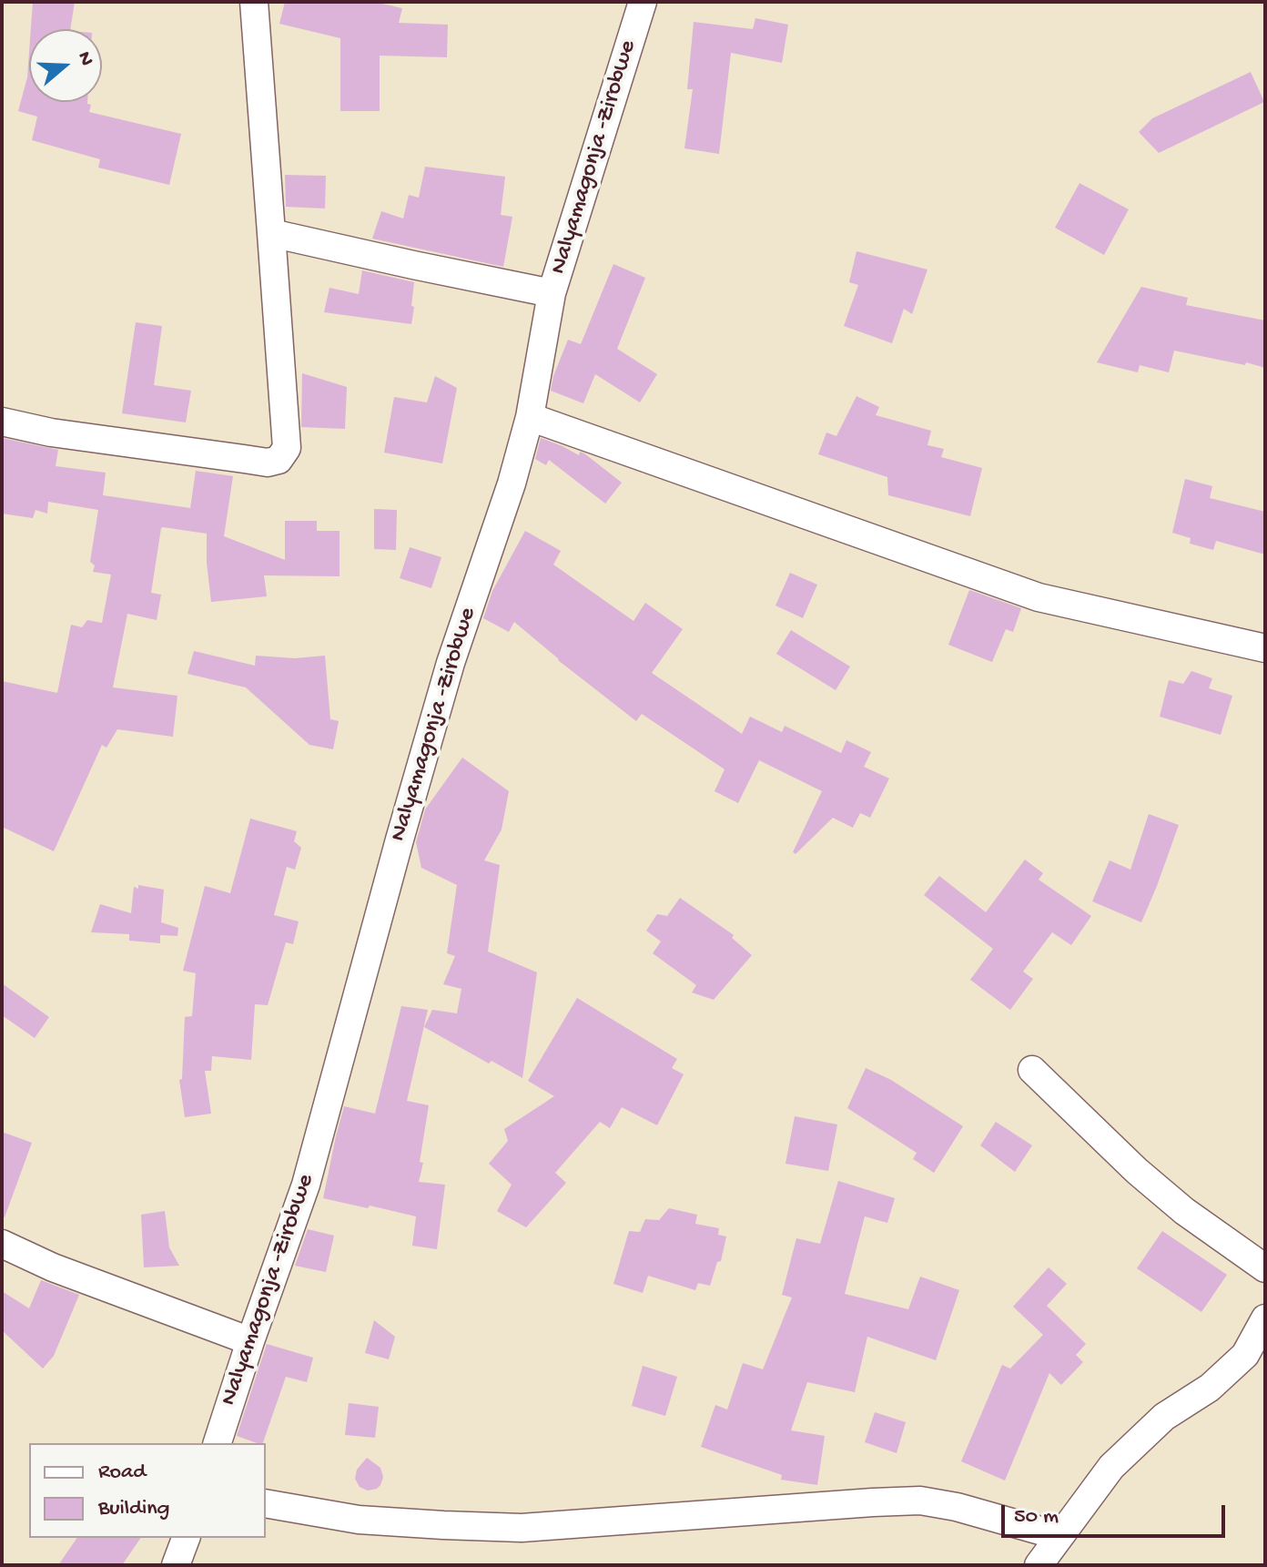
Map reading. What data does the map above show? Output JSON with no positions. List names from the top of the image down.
{
  "streets": {
    "street": ["Nalyamagonja -Zirobwe"]
  },
  "legend": ["Road", "Building"],
  "scale_bar": "50 m",
  "north": "right"
}
